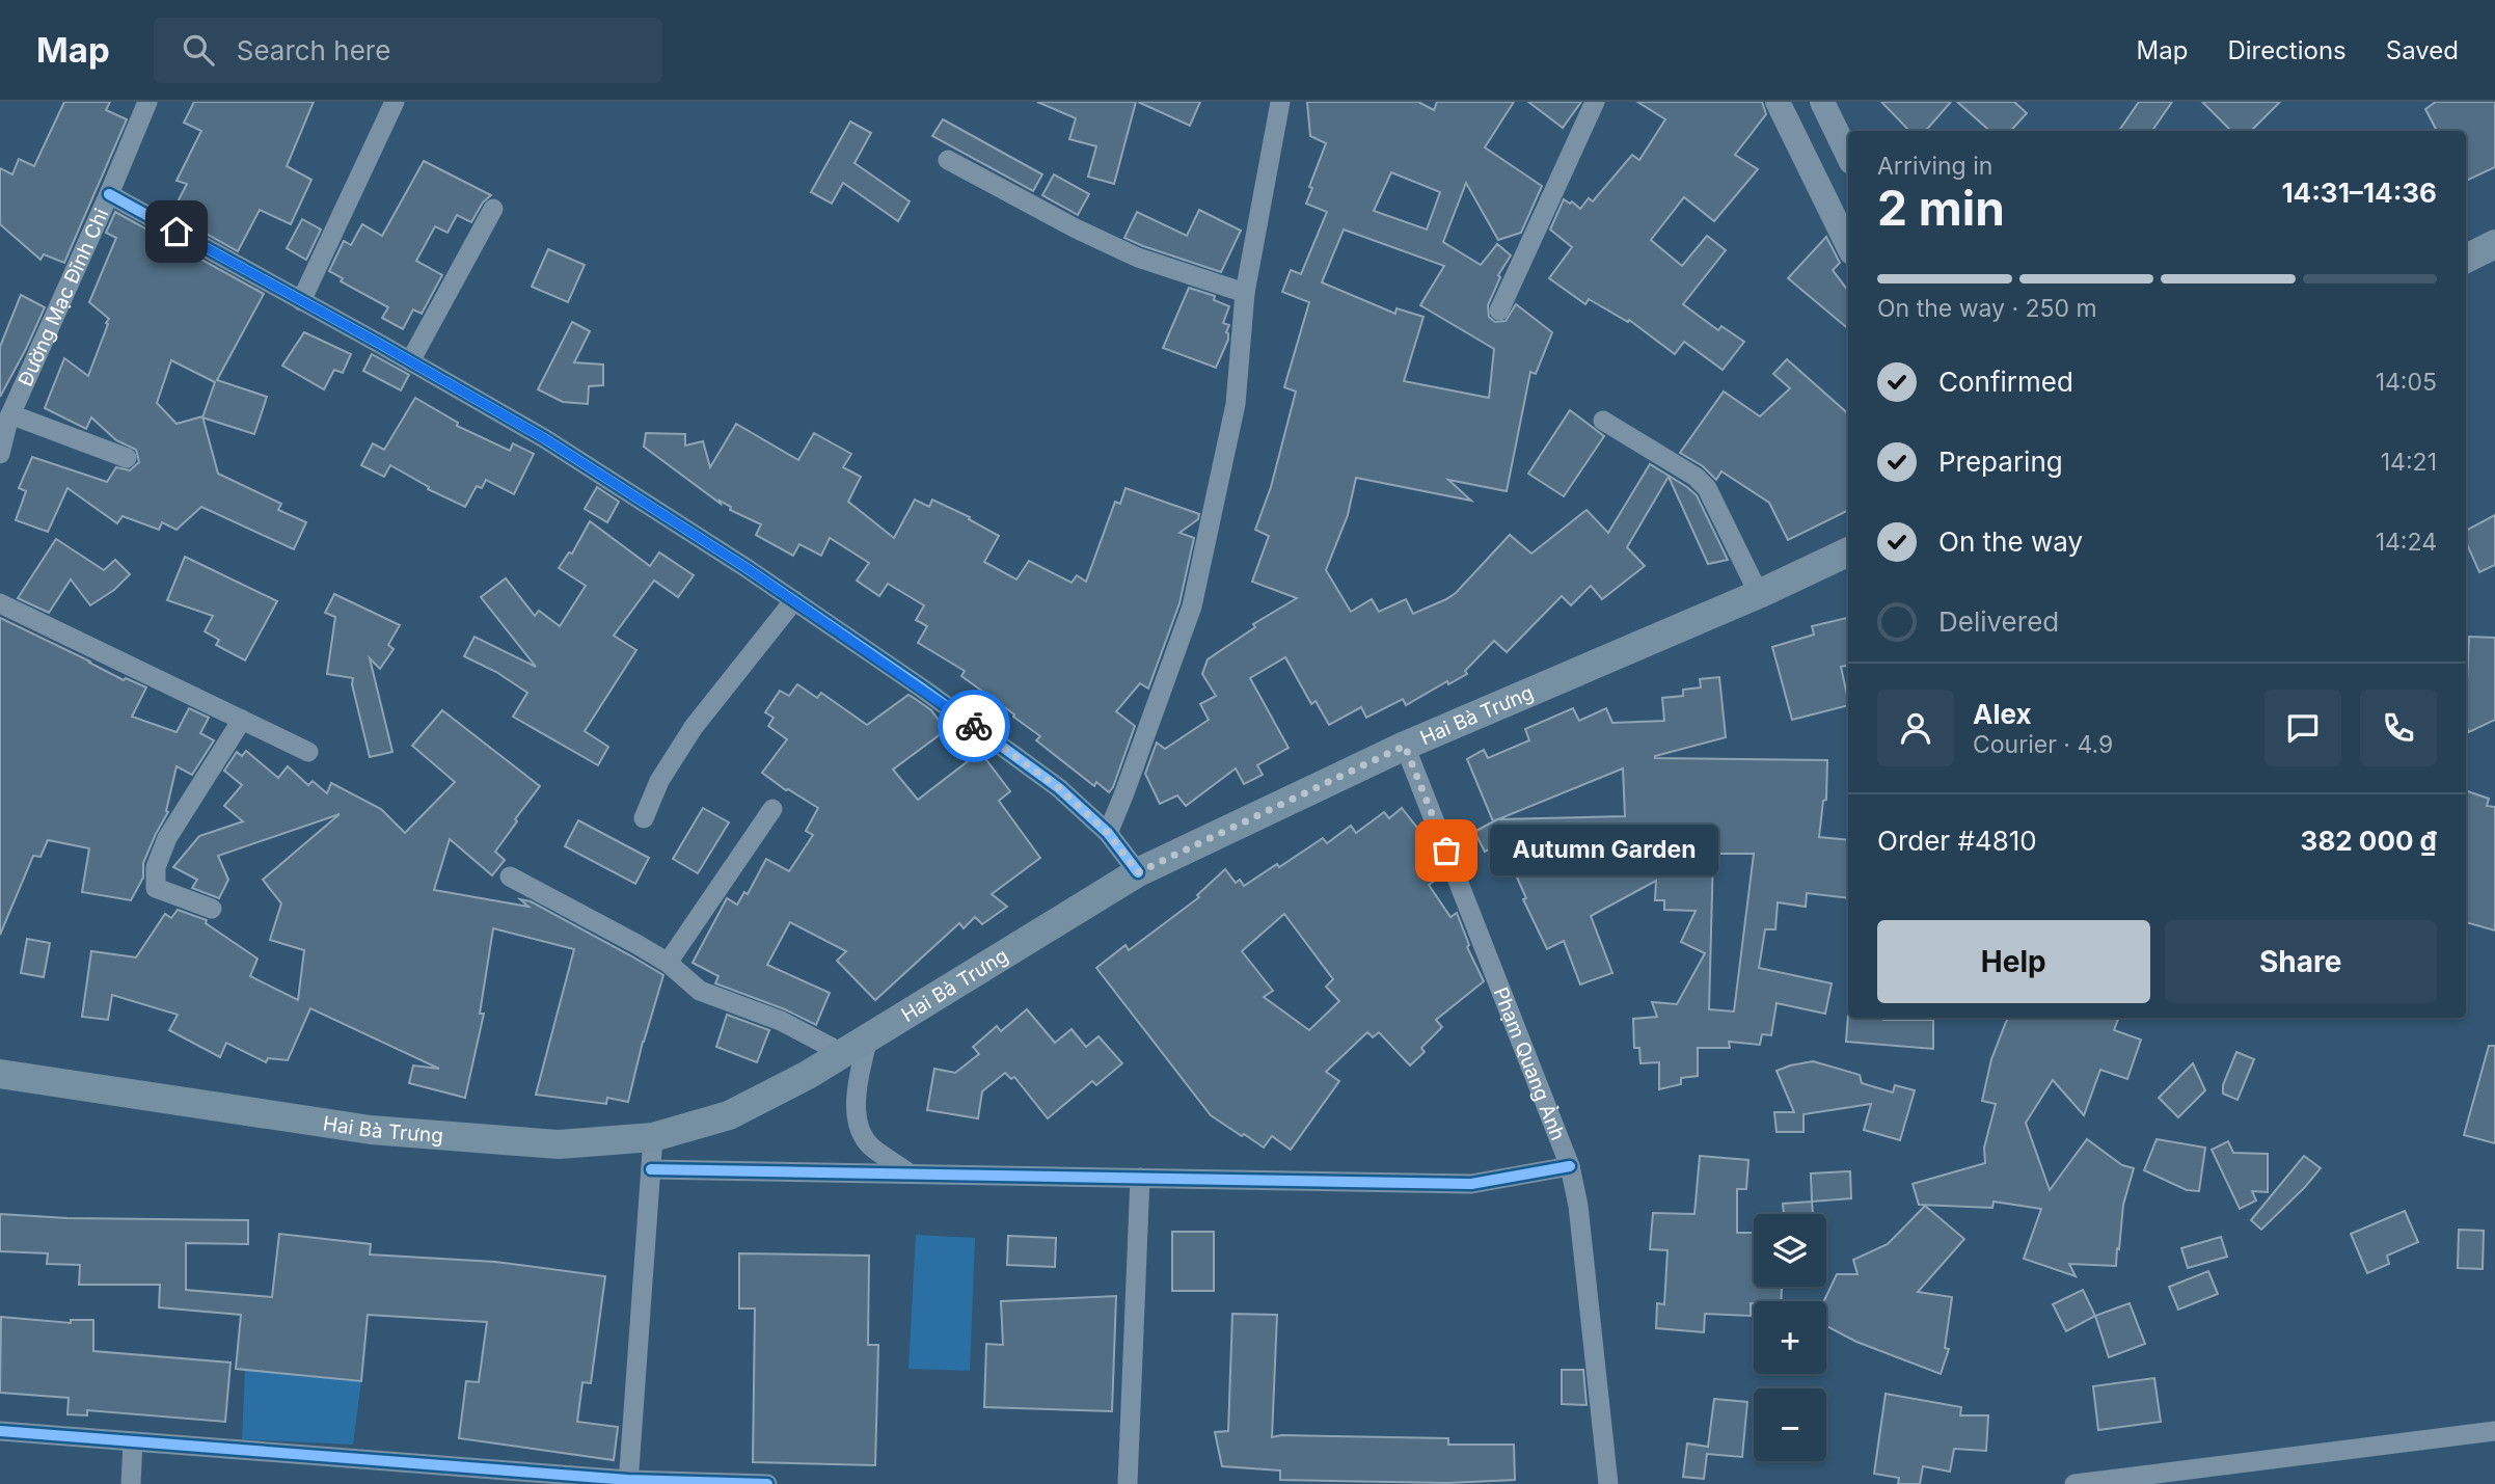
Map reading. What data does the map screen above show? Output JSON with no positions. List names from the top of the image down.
{
  "streets": {
    "main road": ["Hai Bà Trưng"],
    "street": ["Đường Mạc Đĩnh Chi", "Phạm Quang Ảnh"]
  },
  "crossings": [
    ["Hai Bà Trưng", "Phạm Quang Ảnh"]
  ],
  "places": ["Autumn Garden"],
  "page": {
    "header": "Map",
    "search": "Search here",
    "nav": ["Map", "Directions", "Saved"],
    "heading": ["2 min", "Arriving in", "14:31–14:36"],
    "panel": [
      "Alex",
      "Courier · 4.9",
      "Order #4810",
      "382 000 ₫"
    ],
    "bar": "On the way · 250 m",
    "list": [
      ["Confirmed", "14:05"],
      ["Preparing", "14:21"],
      ["On the way", "14:24"],
      "Delivered"
    ],
    "bubble": "Autumn Garden",
    "buttons": ["Help", "Share"],
    "map_buttons": ["+", "−"]
  }
}
